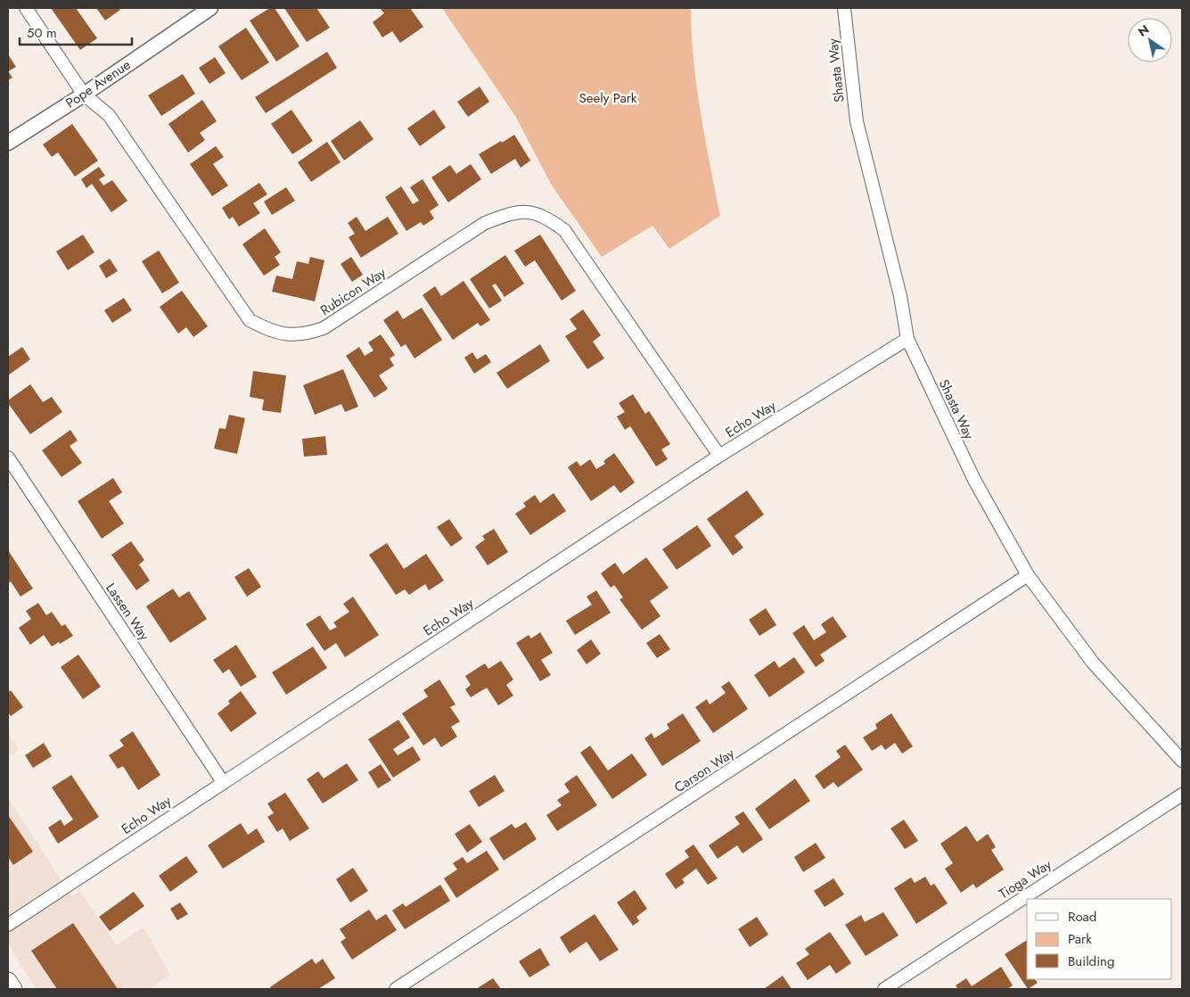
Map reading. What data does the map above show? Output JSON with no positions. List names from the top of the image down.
{
  "streets": {
    "street": [
      "Shasta Way",
      "Pope Avenue",
      "Rubicon Way",
      "Echo Way",
      "Lassen Way",
      "Carson Way",
      "Tioga Way"
    ]
  },
  "crossings": [
    ["Shasta Way", "Echo Way"],
    ["Shasta Way", "Carson Way"],
    ["Pope Avenue", "Rubicon Way"],
    ["Rubicon Way", "Echo Way"],
    ["Echo Way", "Lassen Way"]
  ],
  "parks": ["Seely Park"],
  "legend": ["Road", "Park", "Building"],
  "scale_bar": "50 m",
  "north": "top left"
}
